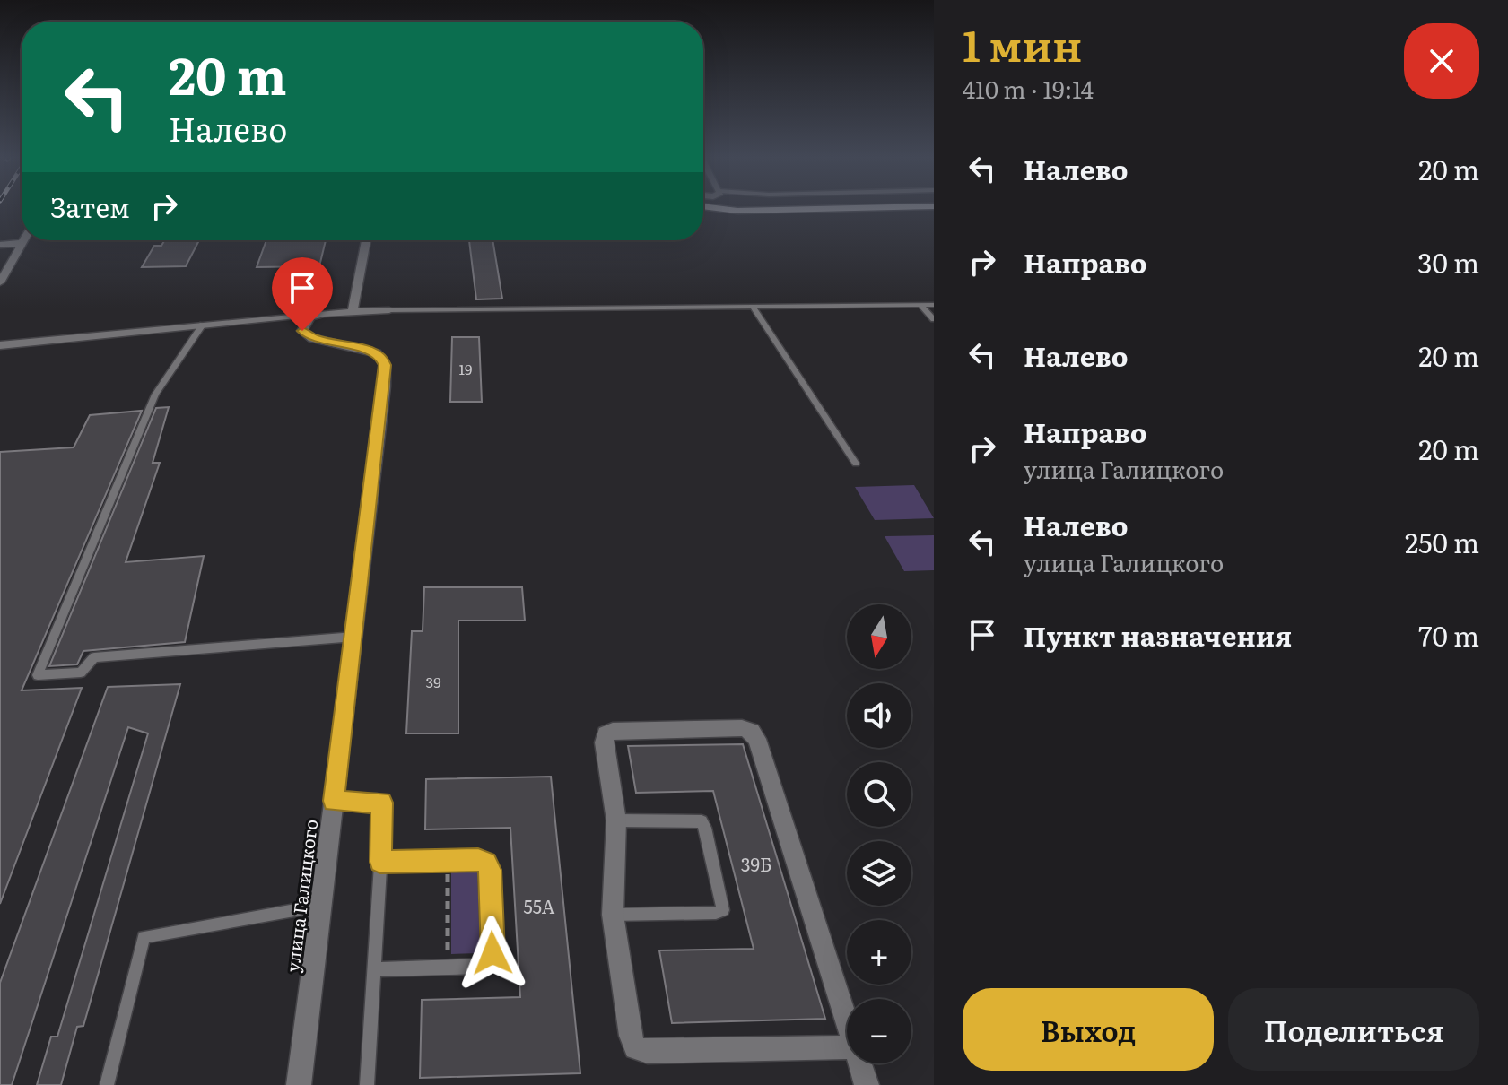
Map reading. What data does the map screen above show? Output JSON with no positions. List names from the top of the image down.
{
  "streets": {
    "street": ["улица Галицкого"]
  },
  "house_numbers": [
    "19",
    "39",
    "39Б",
    "55А"
  ],
  "north": "bottom",
  "page": {
    "heading": ["1 мин", "410 m · 19:14"],
    "turn": ["20 m", "Налево"],
    "list": [
      {
        "name": "Налево",
        "value": "20 m"
      },
      {
        "name": "Направо",
        "value": "30 m"
      },
      {
        "name": "Налево",
        "value": "20 m"
      },
      {
        "name": "Направо",
        "note": "улица Галицкого",
        "value": "20 m"
      },
      {
        "name": "Налево",
        "note": "улица Галицкого",
        "value": "250 m"
      },
      {
        "name": "Пункт назначения",
        "value": "70 m"
      }
    ],
    "then": "Затем",
    "map_buttons": ["+", "−"],
    "buttons": ["Выход", "Поделиться"]
  }
}
